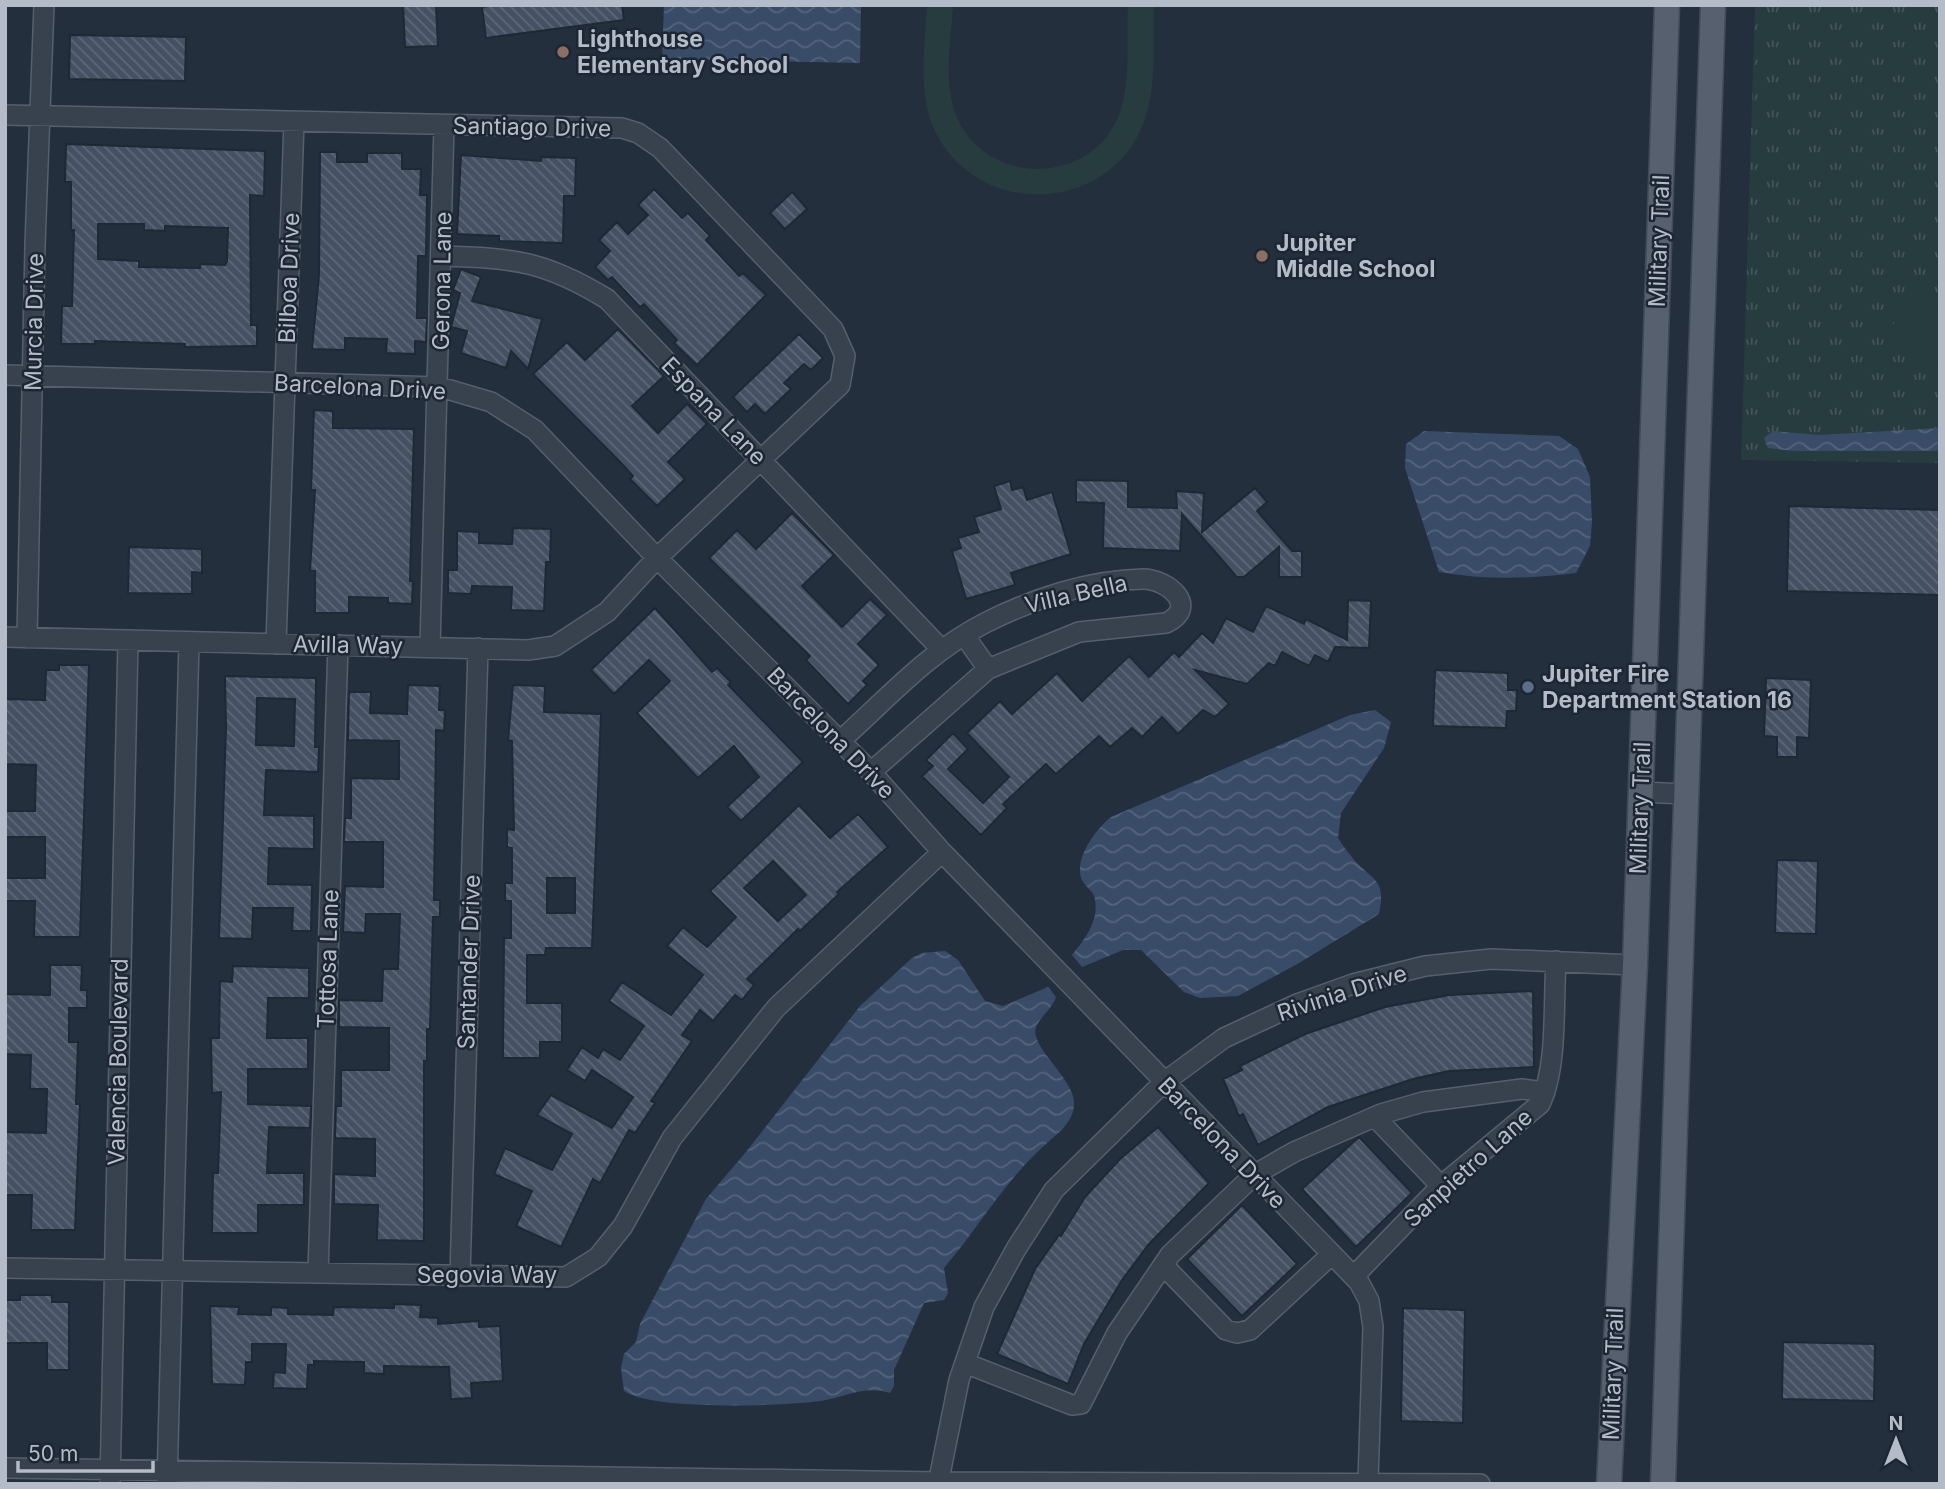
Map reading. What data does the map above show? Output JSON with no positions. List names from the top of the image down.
{
  "streets": {
    "main road": ["Military Trail"],
    "street": [
      "Santiago Drive",
      "Bilboa Drive",
      "Gerona Lane",
      "Murcia Drive",
      "Barcelona Drive",
      "Espana Lane",
      "Villa Bella",
      "Avilla Way",
      "Tottosa Lane",
      "Santander Drive",
      "Rivinia Drive",
      "Valencia Boulevard",
      "Sanpietro Lane",
      "Segovia Way"
    ]
  },
  "crossings": [
    ["Santiago Drive", "Bilboa Drive"],
    ["Santiago Drive", "Gerona Lane"],
    ["Santiago Drive", "Murcia Drive"],
    ["Santiago Drive", "Barcelona Drive"],
    ["Santiago Drive", "Espana Lane"],
    ["Santiago Drive", "Avilla Way"],
    ["Military Trail", "Rivinia Drive"],
    ["Bilboa Drive", "Barcelona Drive"],
    ["Bilboa Drive", "Avilla Way"],
    ["Gerona Lane", "Barcelona Drive"],
    ["Gerona Lane", "Espana Lane"],
    ["Gerona Lane", "Avilla Way"],
    ["Murcia Drive", "Barcelona Drive"],
    ["Murcia Drive", "Avilla Way"],
    ["Barcelona Drive", "Villa Bella"],
    ["Barcelona Drive", "Avilla Way"],
    ["Barcelona Drive", "Rivinia Drive"],
    ["Barcelona Drive", "Sanpietro Lane"],
    ["Barcelona Drive", "Segovia Way"],
    ["Espana Lane", "Villa Bella"],
    ["Avilla Way", "Tottosa Lane"],
    ["Avilla Way", "Santander Drive"],
    ["Avilla Way", "Valencia Boulevard"],
    ["Tottosa Lane", "Segovia Way"],
    ["Santander Drive", "Segovia Way"],
    ["Rivinia Drive", "Sanpietro Lane"],
    ["Valencia Boulevard", "Segovia Way"]
  ],
  "places": ["Lighthouse Elementary School", "Jupiter Middle School", "Jupiter Fire Department Station 16"],
  "scale_bar": "50 m",
  "north": "top"
}
